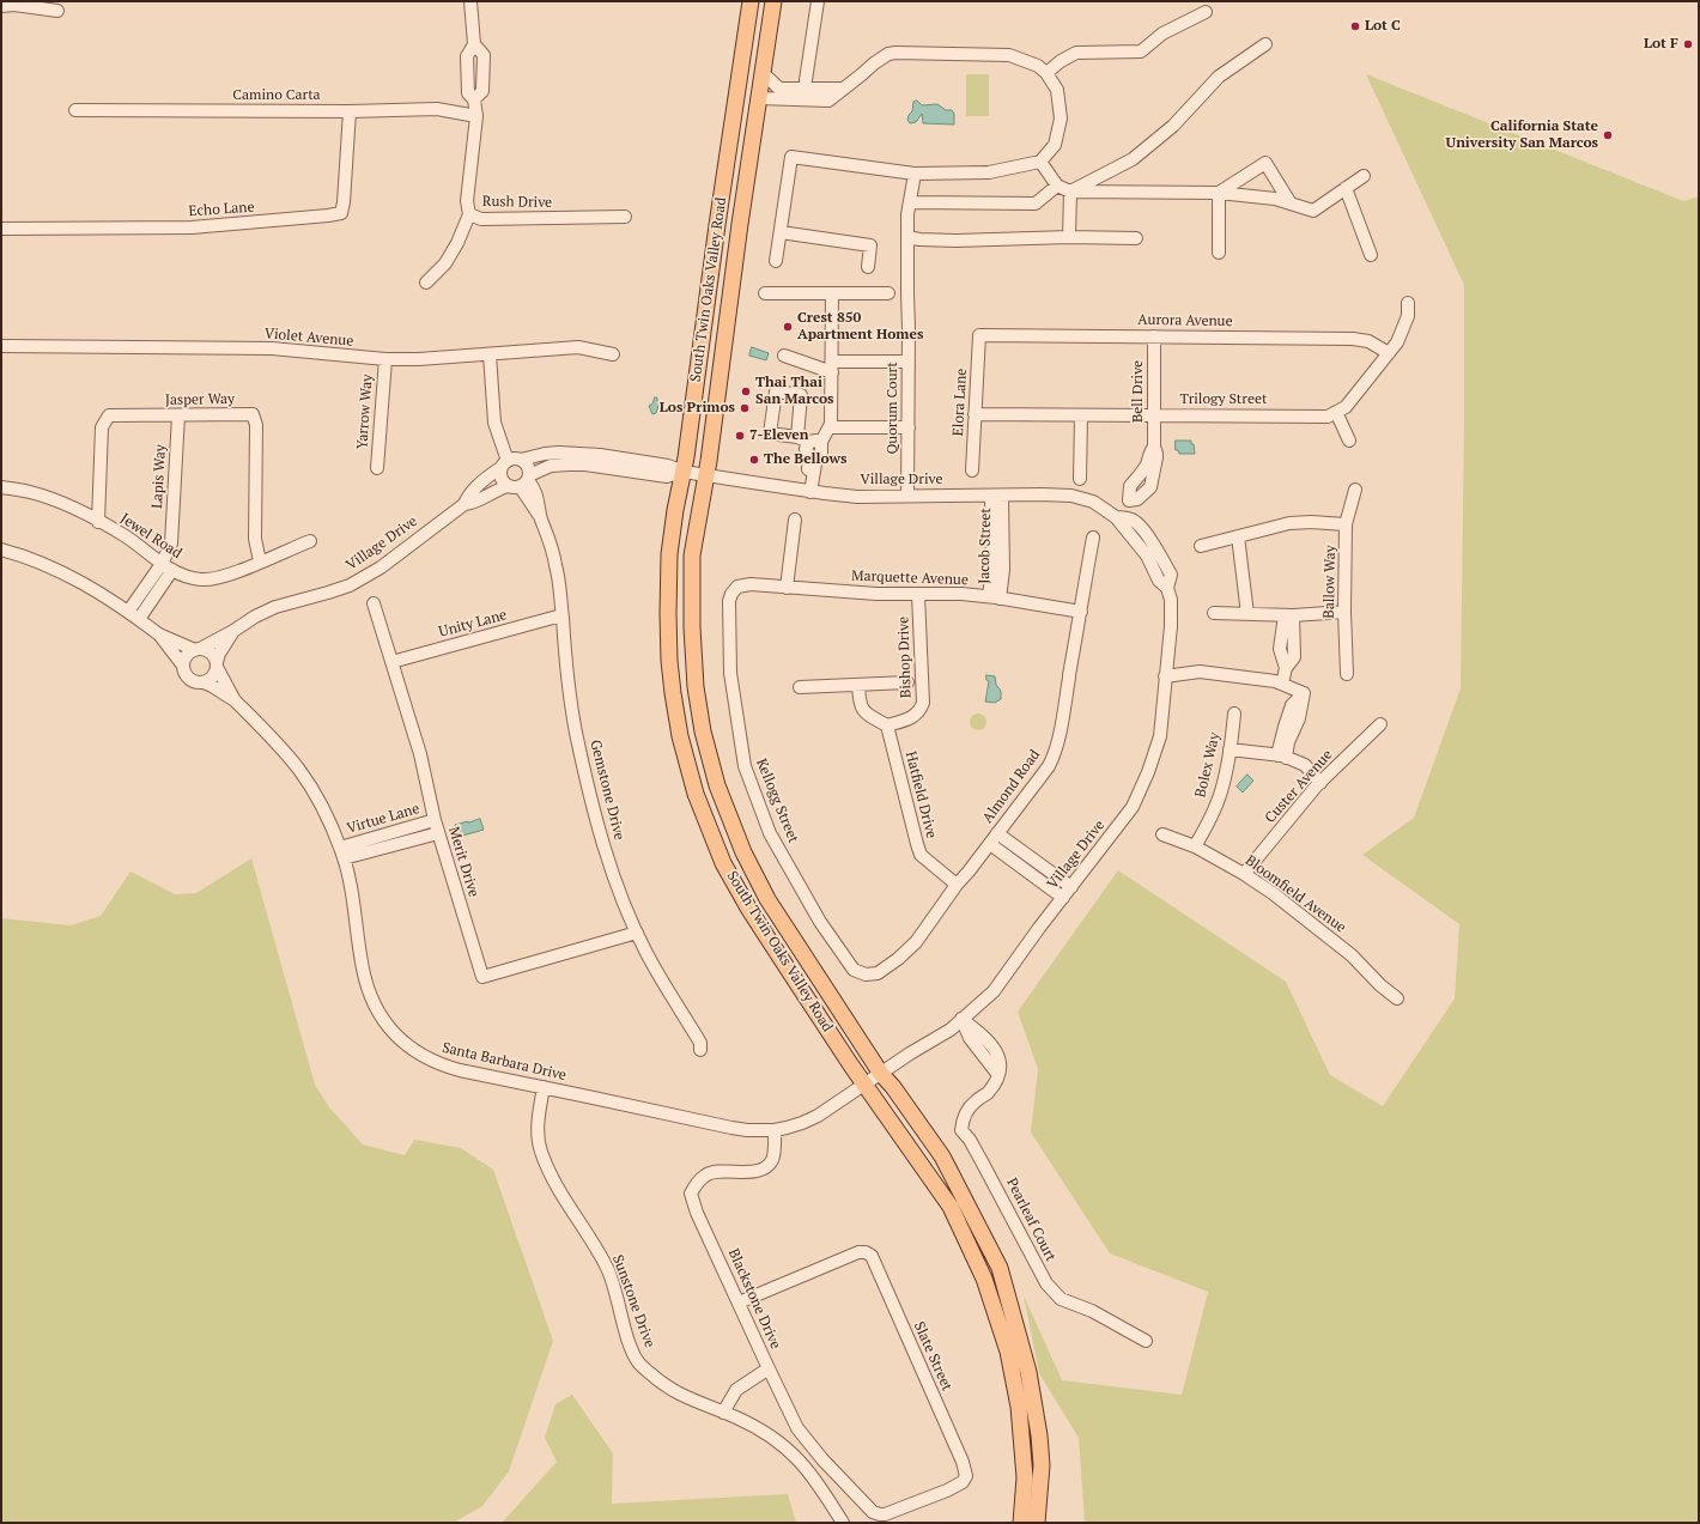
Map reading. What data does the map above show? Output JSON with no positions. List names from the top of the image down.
{
  "streets": {
    "main road": ["South Twin Oaks Valley Road"],
    "street": [
      "Camino Carta",
      "Rush Drive",
      "Echo Lane",
      "Aurora Avenue",
      "Violet Avenue",
      "Bell Drive",
      "Jasper Way",
      "Trilogy Street",
      "Elora Lane",
      "Quorum Court",
      "Yarrow Way",
      "Lapis Way",
      "Village Drive",
      "Jewel Road",
      "Jacob Street",
      "Marquette Avenue",
      "Ballow Way",
      "Unity Lane",
      "Bishop Drive",
      "Bolex Way",
      "Almond Road",
      "Custer Avenue",
      "Gemstone Drive",
      "Hatfield Drive",
      "Kellogg Street",
      "Virtue Lane",
      "Merit Drive",
      "Bloomfield Avenue",
      "Santa Barbara Drive",
      "Pearleaf Court",
      "Blackstone Drive",
      "Sunstone Drive",
      "Slate Street"
    ]
  },
  "crossings": [
    ["Camino Carta", "Rush Drive"],
    ["Camino Carta", "Echo Lane"],
    ["South Twin Oaks Valley Road", "Village Drive"],
    ["South Twin Oaks Valley Road", "Santa Barbara Drive"],
    ["Aurora Avenue", "Bell Drive"],
    ["Aurora Avenue", "Trilogy Street"],
    ["Aurora Avenue", "Elora Lane"],
    ["Violet Avenue", "Yarrow Way"],
    ["Bell Drive", "Trilogy Street"],
    ["Jasper Way", "Lapis Way"],
    ["Jasper Way", "Jewel Road"],
    ["Trilogy Street", "Elora Lane"],
    ["Quorum Court", "Village Drive"],
    ["Lapis Way", "Jewel Road"],
    ["Village Drive", "Jacob Street"],
    ["Village Drive", "Gemstone Drive"],
    ["Village Drive", "Santa Barbara Drive"],
    ["Village Drive", "Pearleaf Court"],
    ["Jacob Street", "Marquette Avenue"],
    ["Marquette Avenue", "Bishop Drive"],
    ["Marquette Avenue", "Almond Road"],
    ["Marquette Avenue", "Kellogg Street"],
    ["Unity Lane", "Gemstone Drive"],
    ["Unity Lane", "Merit Drive"],
    ["Bishop Drive", "Hatfield Drive"],
    ["Bolex Way", "Bloomfield Avenue"],
    ["Almond Road", "Hatfield Drive"],
    ["Almond Road", "Kellogg Street"],
    ["Custer Avenue", "Bloomfield Avenue"],
    ["Gemstone Drive", "Merit Drive"],
    ["Virtue Lane", "Merit Drive"],
    ["Virtue Lane", "Santa Barbara Drive"],
    ["Santa Barbara Drive", "Blackstone Drive"],
    ["Santa Barbara Drive", "Sunstone Drive"],
    ["Blackstone Drive", "Slate Street"]
  ],
  "places": [
    "Lot C",
    "Lot F",
    "California State University San Marcos",
    "Crest 850 Apartment Homes",
    "Thai Thai San Marcos",
    "Los Primos",
    "7-Eleven",
    "The Bellows"
  ]
}
